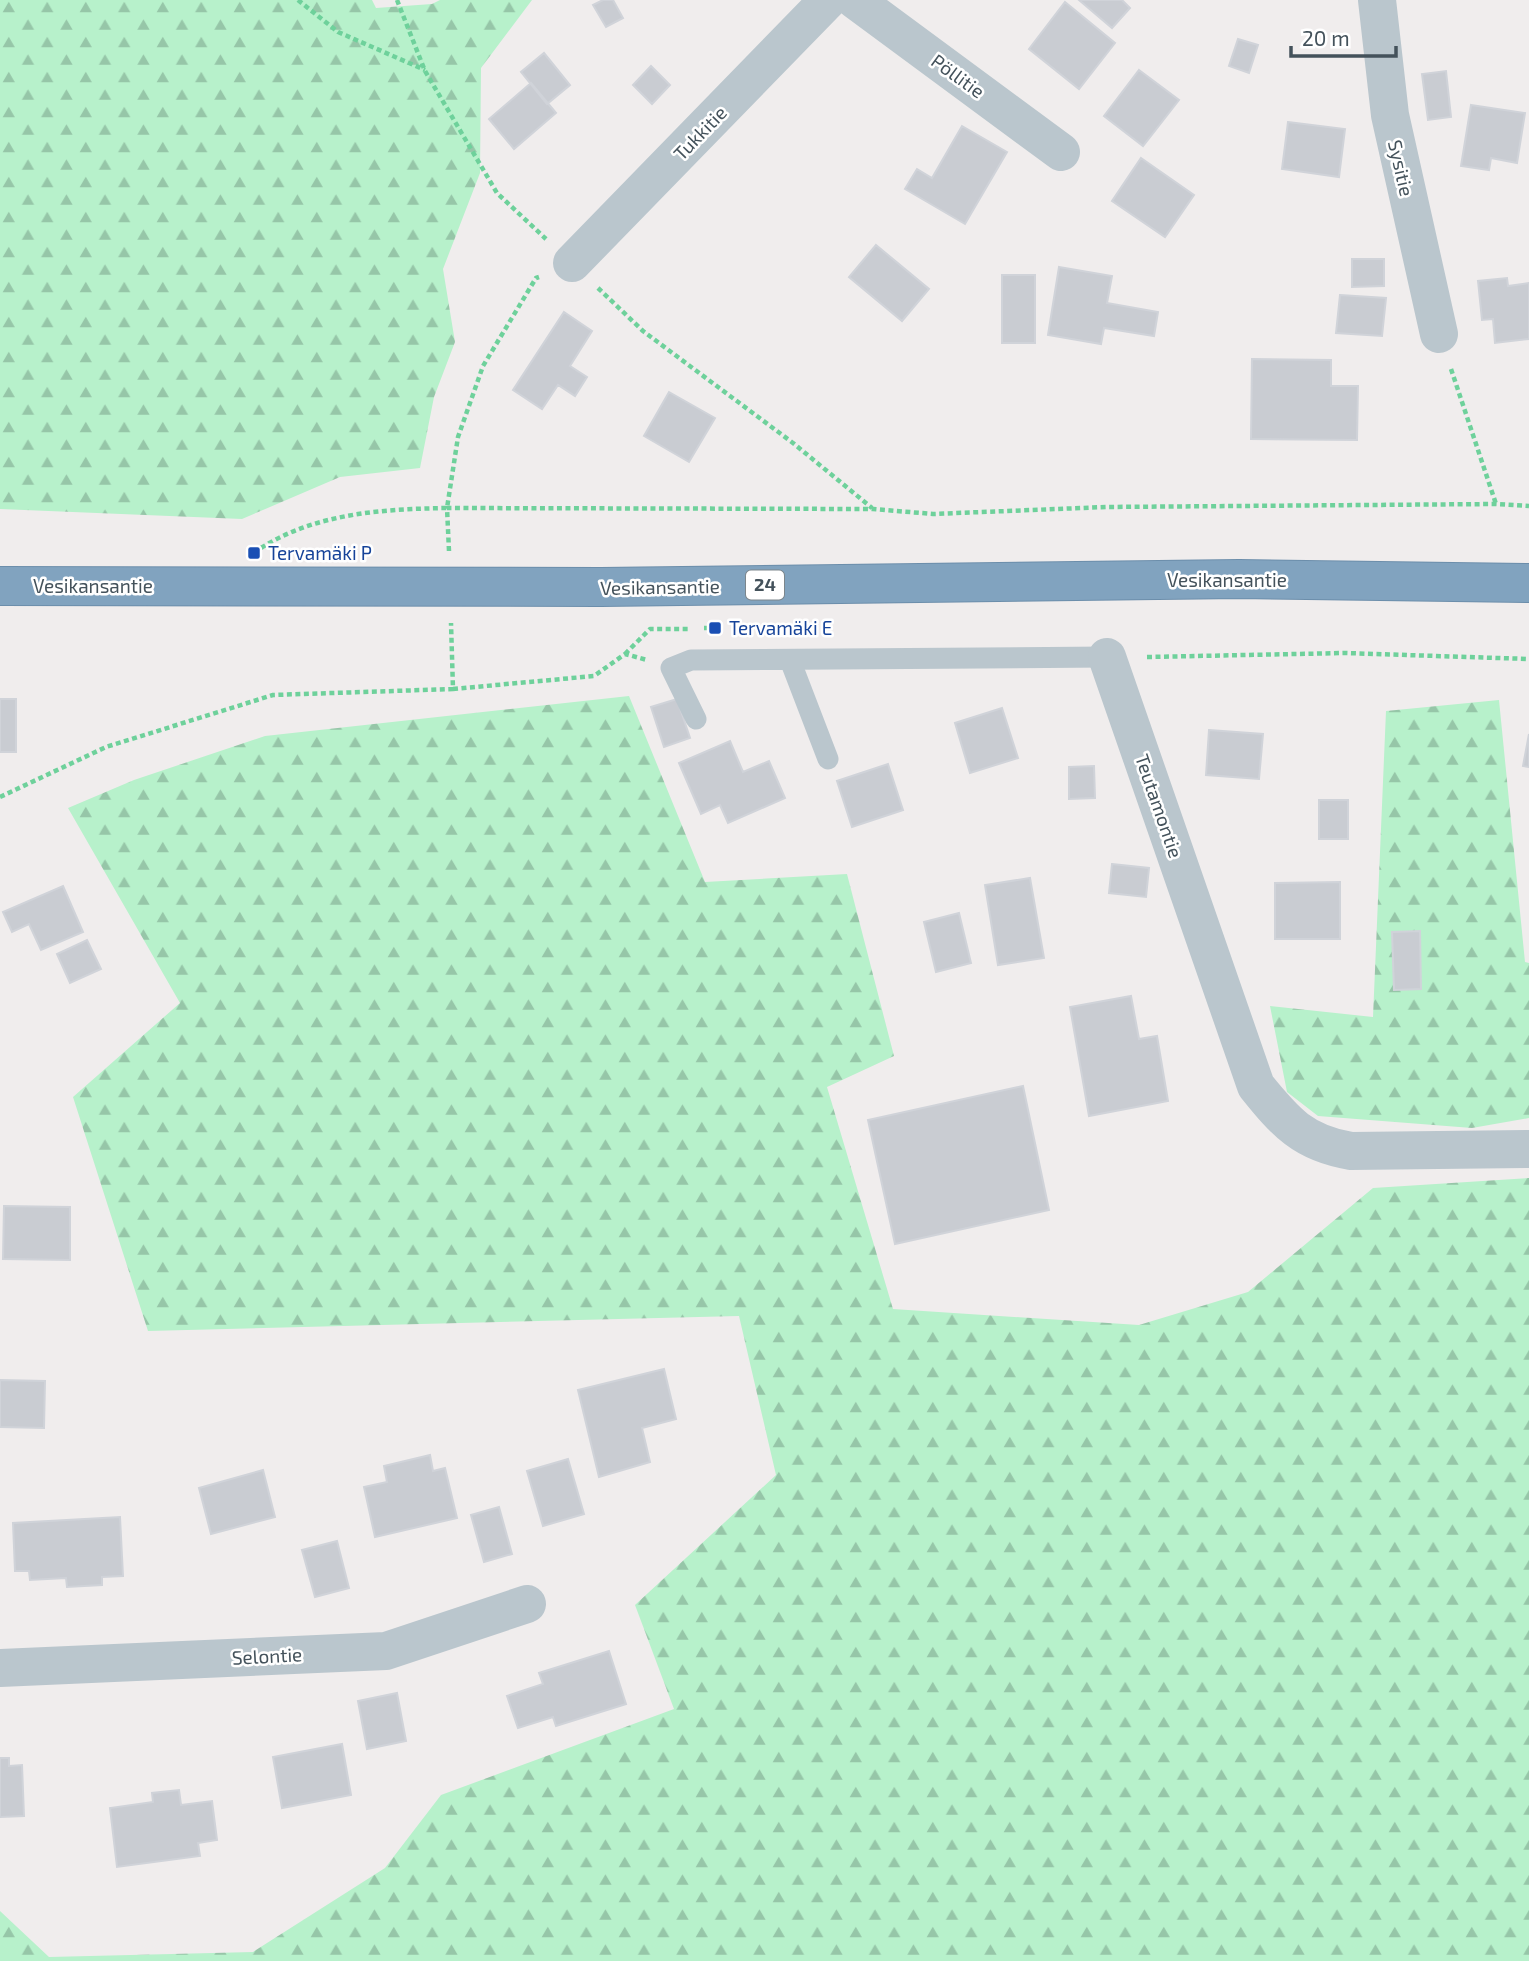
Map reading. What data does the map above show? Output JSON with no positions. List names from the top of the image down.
{
  "streets": {
    "highway": ["Vesikansantie", "24"],
    "street": [
      "Pöllitie",
      "Tukkitie",
      "Sysitie",
      "Teutamontie",
      "Selontie"
    ]
  },
  "places": {
    "transit": ["Tervamäki P", "Tervamäki E"]
  },
  "scale_bar": "20 m"
}
